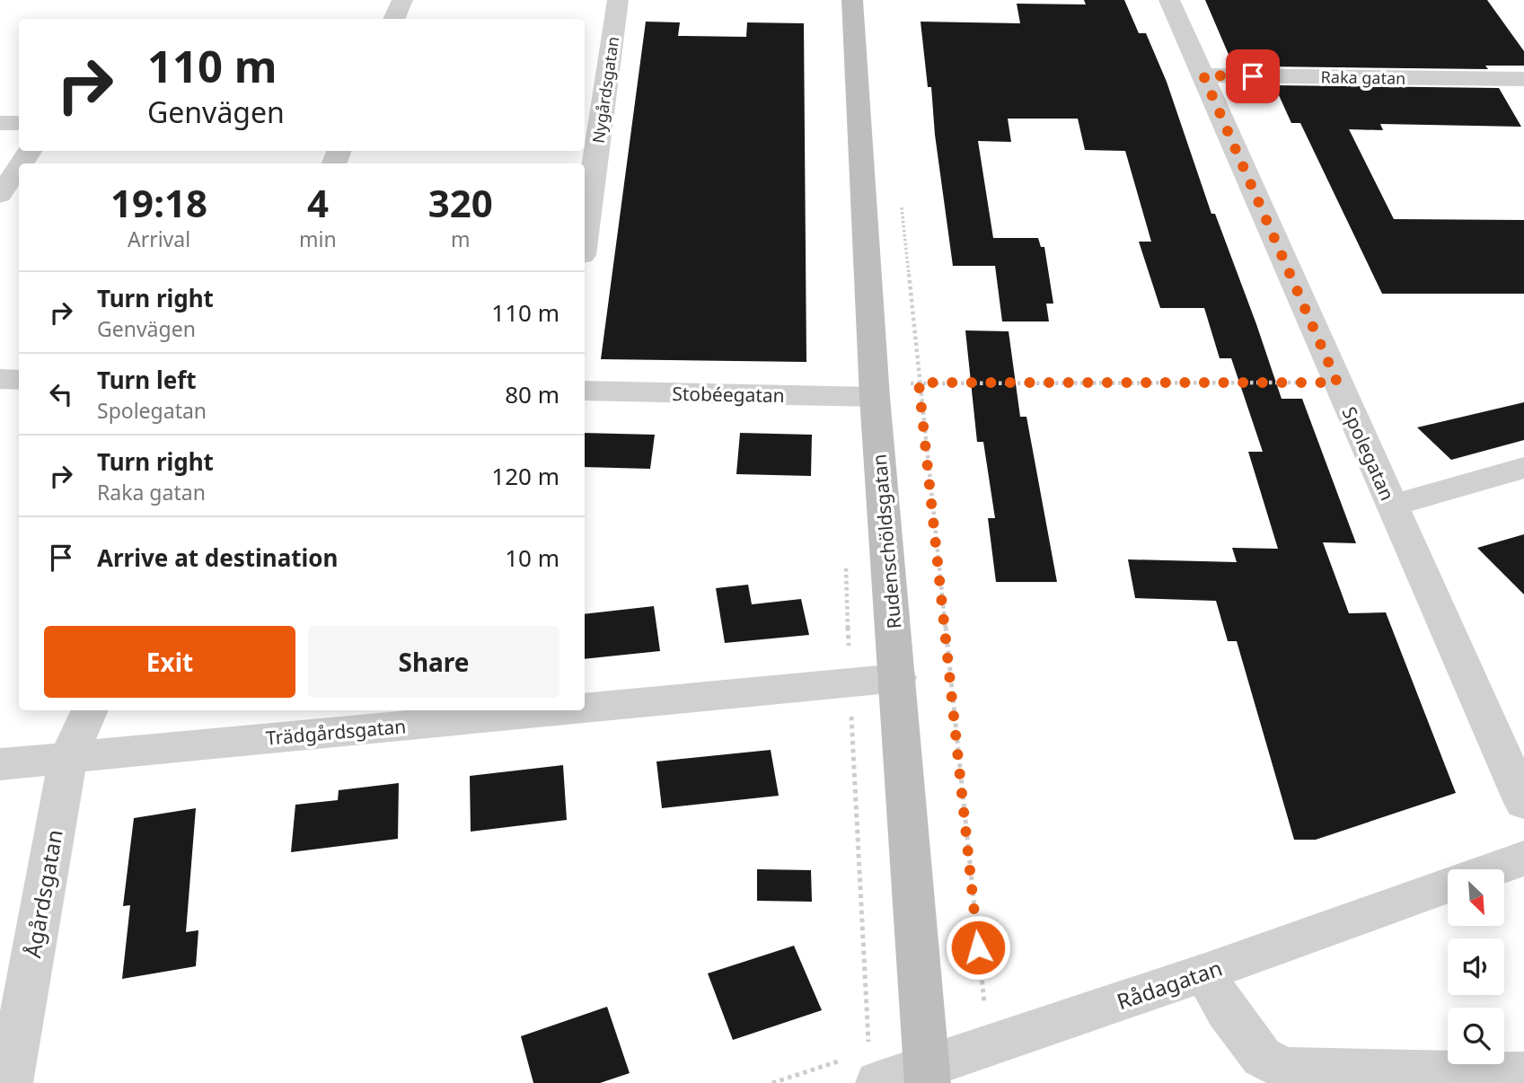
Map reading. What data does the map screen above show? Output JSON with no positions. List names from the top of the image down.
{
  "streets": {
    "street": [
      "Raka gatan",
      "Nygårdsgatan",
      "Stobéegatan",
      "Spolegatan",
      "Rudenschöldsgatan",
      "Trädgårdsgatan",
      "Ågårdsgatan",
      "Rådagatan"
    ]
  },
  "crossings": [
    ["Raka gatan", "Spolegatan"],
    ["Stobéegatan", "Rudenschöldsgatan"],
    ["Rudenschöldsgatan", "Trädgårdsgatan"],
    ["Rudenschöldsgatan", "Rådagatan"],
    ["Trädgårdsgatan", "Ågårdsgatan"]
  ],
  "north": "bottom right",
  "page": {
    "turn": ["110 m", "Genvägen"],
    "eta": [
      "19:18",
      "Arrival",
      "4",
      "min",
      "320",
      "m"
    ],
    "list": [
      {
        "name": "Turn right",
        "note": "Genvägen",
        "value": "110 m"
      },
      {
        "name": "Turn left",
        "note": "Spolegatan",
        "value": "80 m"
      },
      {
        "name": "Turn right",
        "note": "Raka gatan",
        "value": "120 m"
      },
      {
        "name": "Arrive at destination",
        "value": "10 m"
      }
    ],
    "buttons": ["Exit", "Share"]
  }
}
